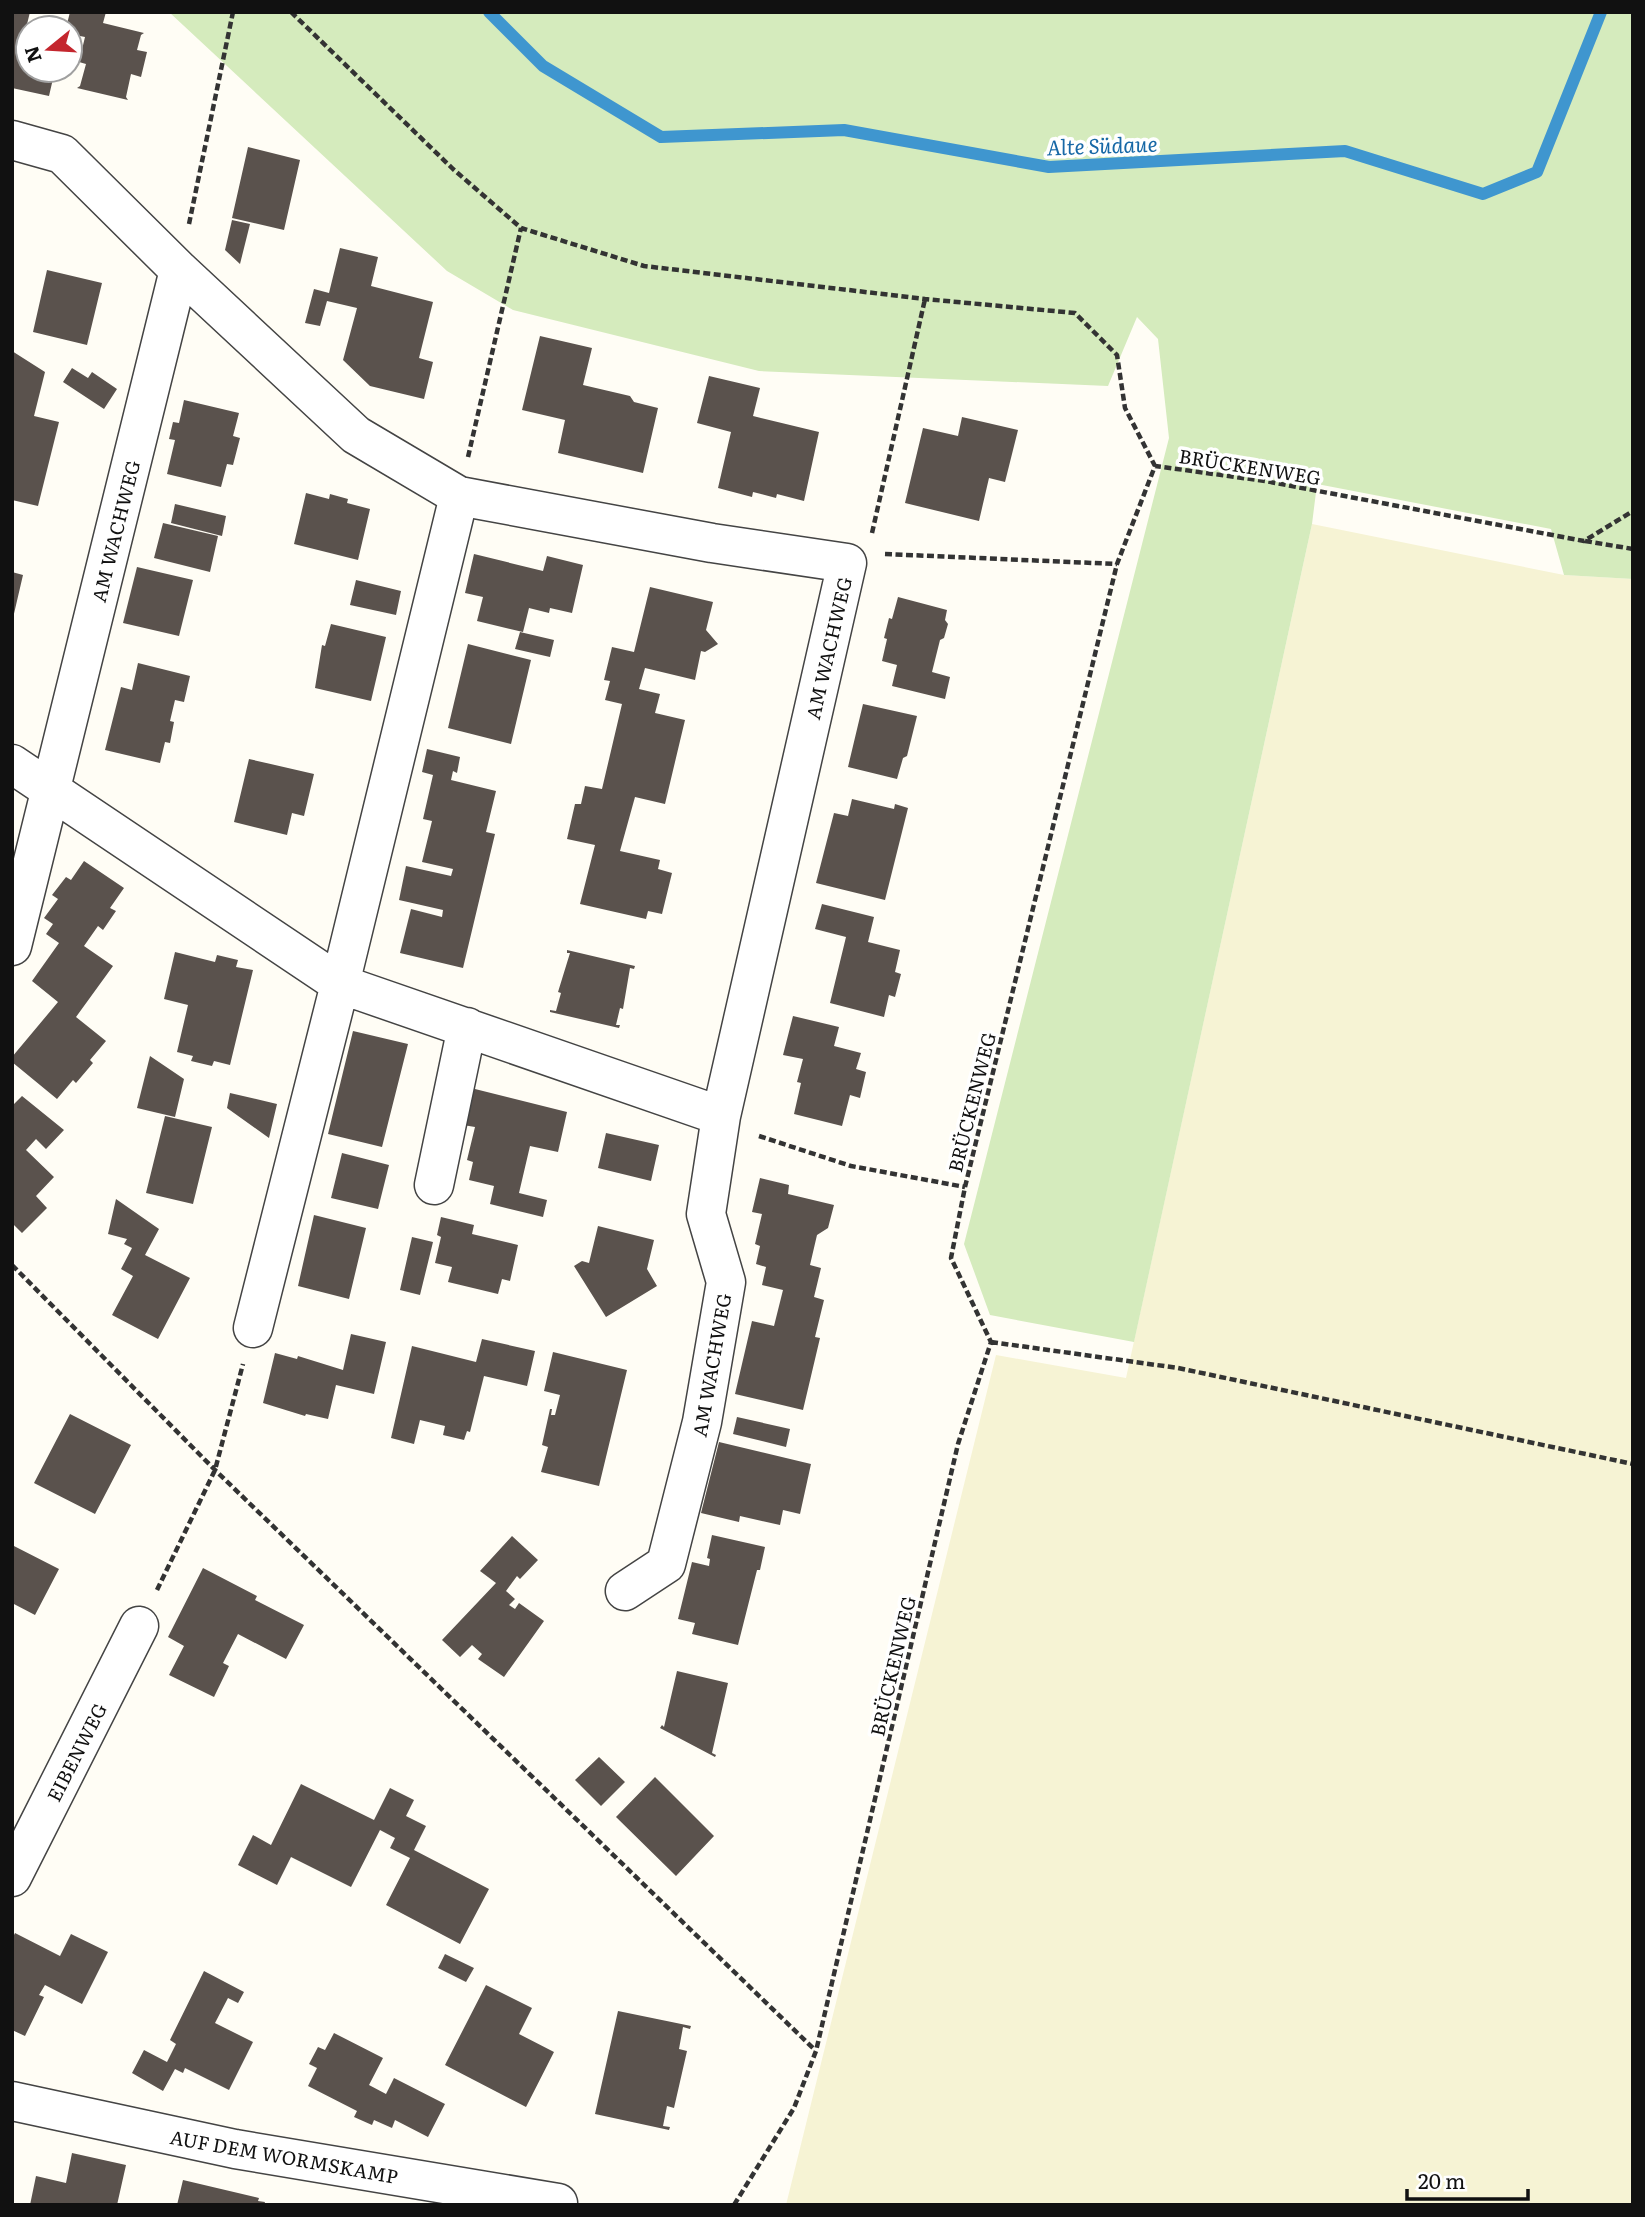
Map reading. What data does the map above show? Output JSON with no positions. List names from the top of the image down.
{
  "streets": {
    "street": ["AM WACHWEG", "EIBENWEG", "AUF DEM WORMSKAMP"],
    "path": ["BRÜCKENWEG"]
  },
  "water": ["Alte Südaue"],
  "scale_bar": "20 m",
  "north": "left"
}
